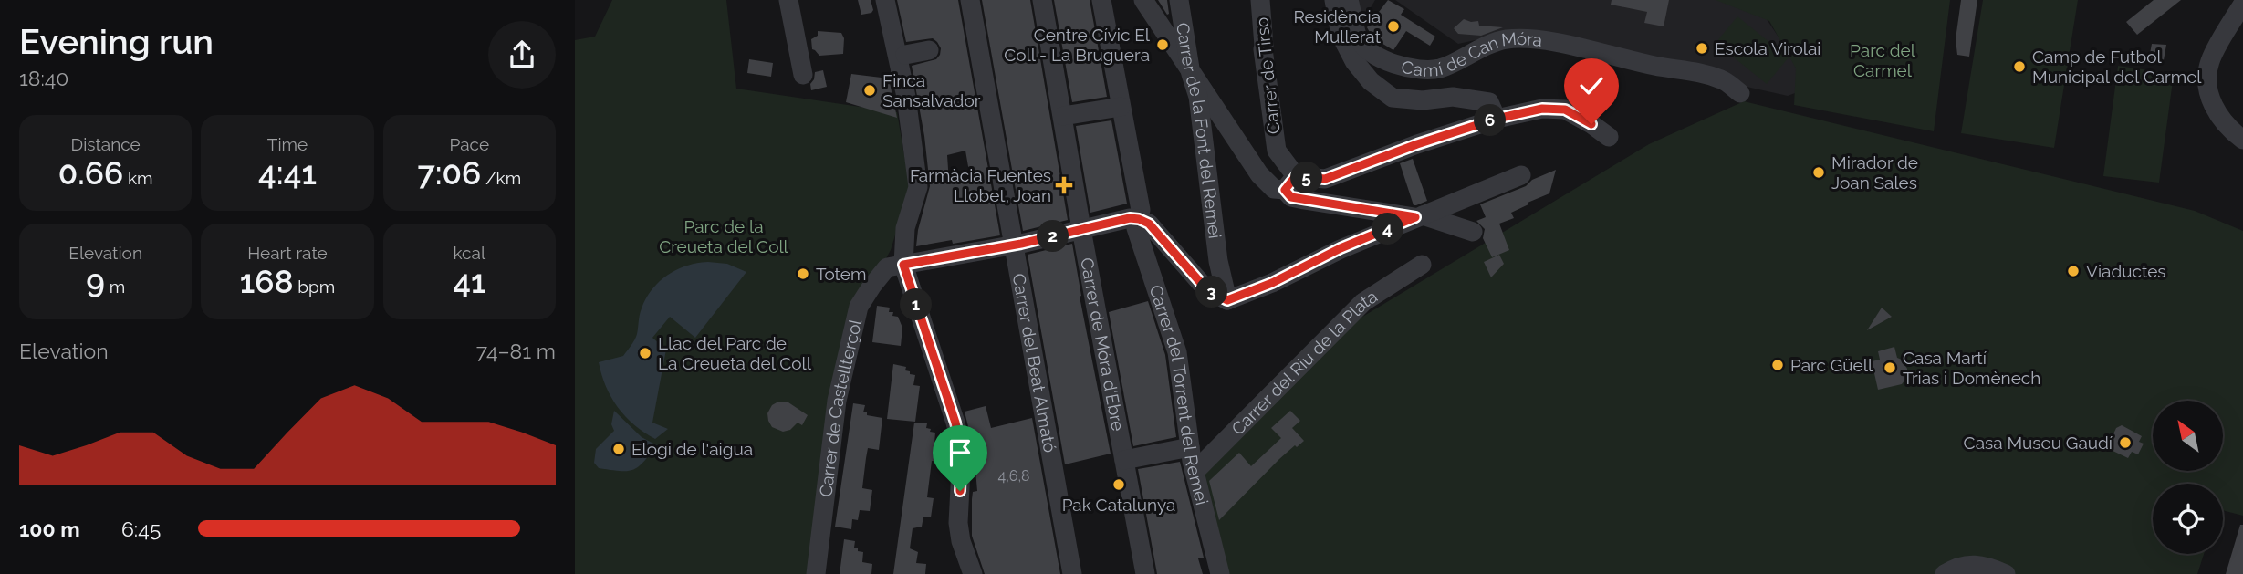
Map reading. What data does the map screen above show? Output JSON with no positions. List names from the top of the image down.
{
  "streets": {
    "street": [
      "Camí de Can Móra",
      "Carrer de Tirso",
      "Carrer de la Font del Remei",
      "Carrer de Móra d'Ebre",
      "Carrer del Beat Almató",
      "Carrer del Riu de la Plata",
      "Carrer del Torrent del Remei",
      "Carrer de Castellterçol"
    ]
  },
  "crossings": [
    ["Carrer de Móra d'Ebre", "Carrer de Castellterçol"],
    ["Carrer del Beat Almató", "Carrer de Castellterçol"],
    ["Carrer del Riu de la Plata", "Carrer del Torrent del Remei"],
    ["Carrer del Torrent del Remei", "Carrer de Castellterçol"]
  ],
  "parks": ["Parc del Carmel", "Parc de la Creueta del Coll"],
  "places": {
    "other": [
      "Residència Mullerat",
      "Centre Cívic El Coll - La Bruguera",
      "Escola Virolai",
      "Camp de Futbol Municipal del Carmel",
      "Finca Sansalvador",
      "Mirador de Joan Sales",
      "Viaductes",
      "Totem",
      "Llac del Parc de La Creueta del Coll",
      "Parc Güell",
      "Casa Martí Trias i Domènech",
      "Casa Museu Gaudí",
      "Elogi de l'aigua",
      "Pak Catalunya"
    ],
    "health": ["Farmàcia Fuentes Llobet, Joan"]
  },
  "house_numbers": ["4,6,8"],
  "north": "top left",
  "page": {
    "heading": ["Evening run", "18:40"],
    "pins": [
      "6",
      "5",
      "4",
      "2",
      "3",
      "1"
    ],
    "stats": [
      ["Distance", "0.66 km"],
      ["Time", "4:41"],
      ["Pace", "7:06 /km"],
      ["Elevation", "9 m"],
      ["Heart rate", "168 bpm"],
      ["kcal", "41"]
    ],
    "chart": ["Elevation", "74–81 m"],
    "list": [
      {
        "name": "100 m",
        "note": "6:45"
      }
    ]
  }
}
